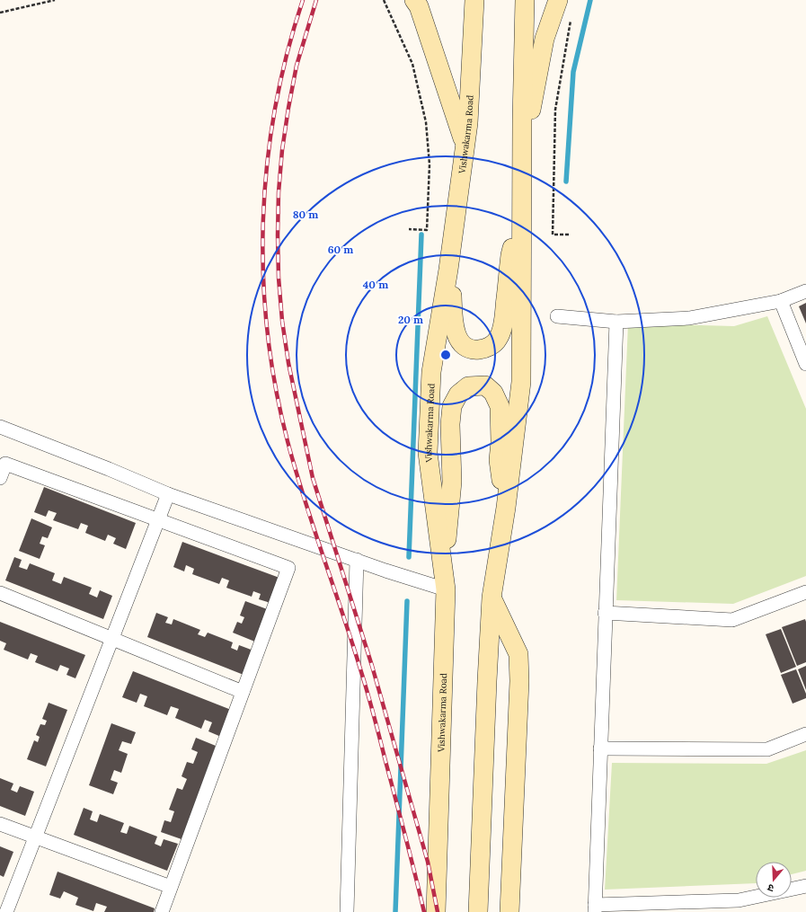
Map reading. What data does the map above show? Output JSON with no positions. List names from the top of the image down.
{
  "streets": {
    "main road": ["Vishwakarma Road"]
  },
  "north": "bottom",
  "rings": [
    "80 m",
    "60 m",
    "40 m",
    "20 m"
  ]
}
